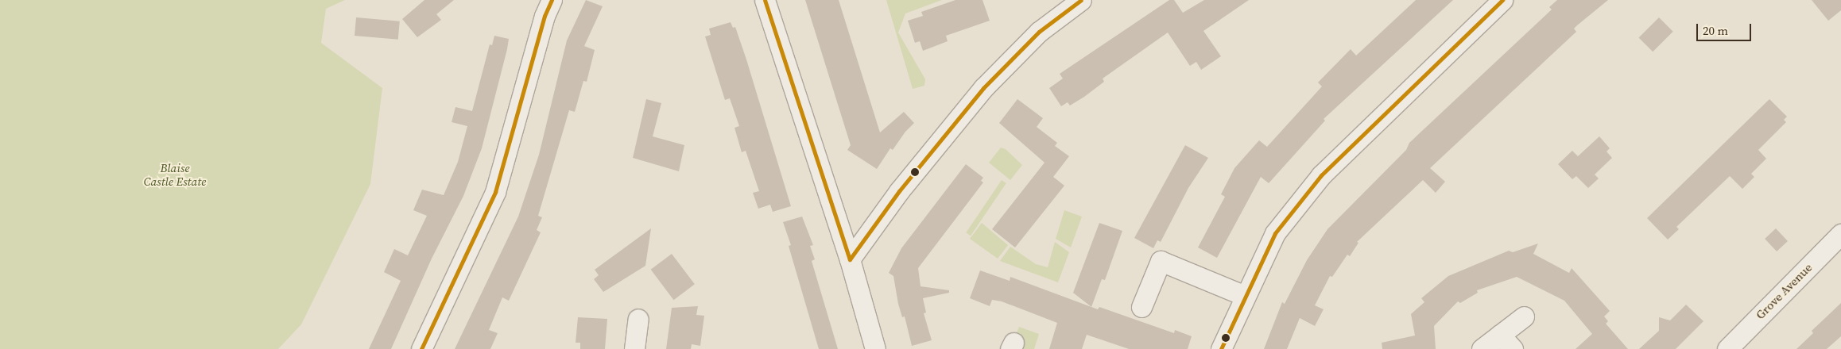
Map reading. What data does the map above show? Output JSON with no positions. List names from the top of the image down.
{
  "streets": {
    "street": ["Grove Avenue"]
  },
  "parks": ["Blaise Castle Estate"],
  "scale_bar": "20 m"
}
